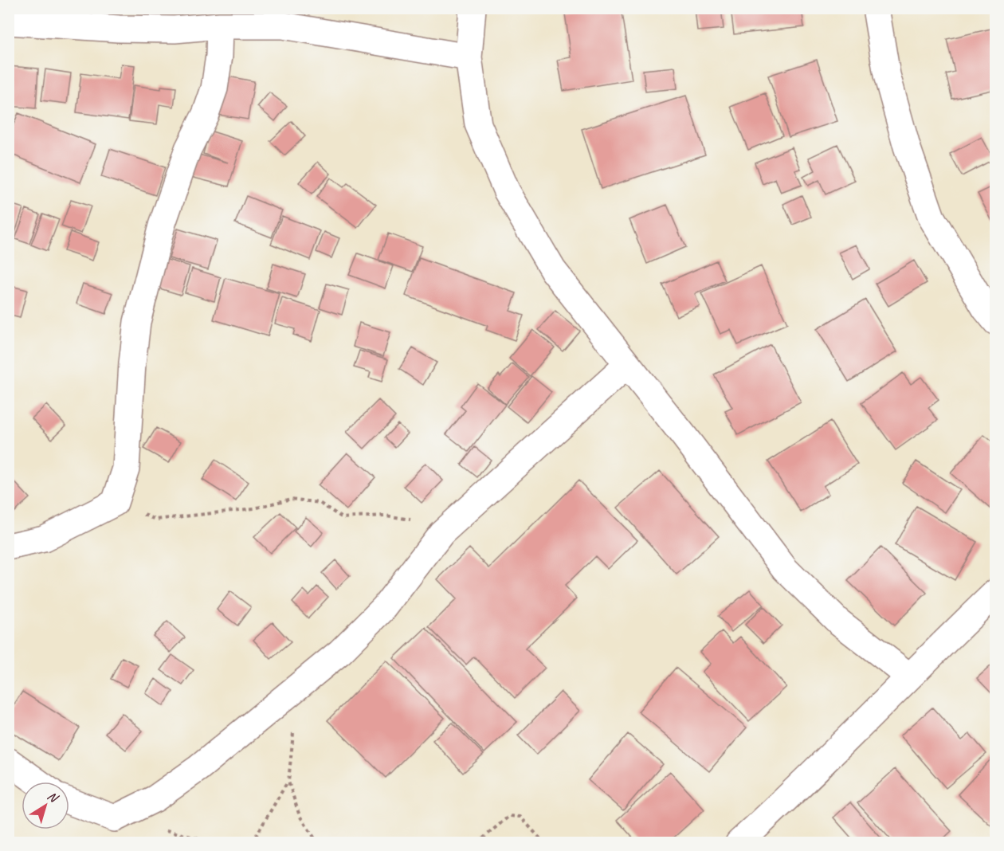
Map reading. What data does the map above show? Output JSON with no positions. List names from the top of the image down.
{
  "north": "top right"
}
